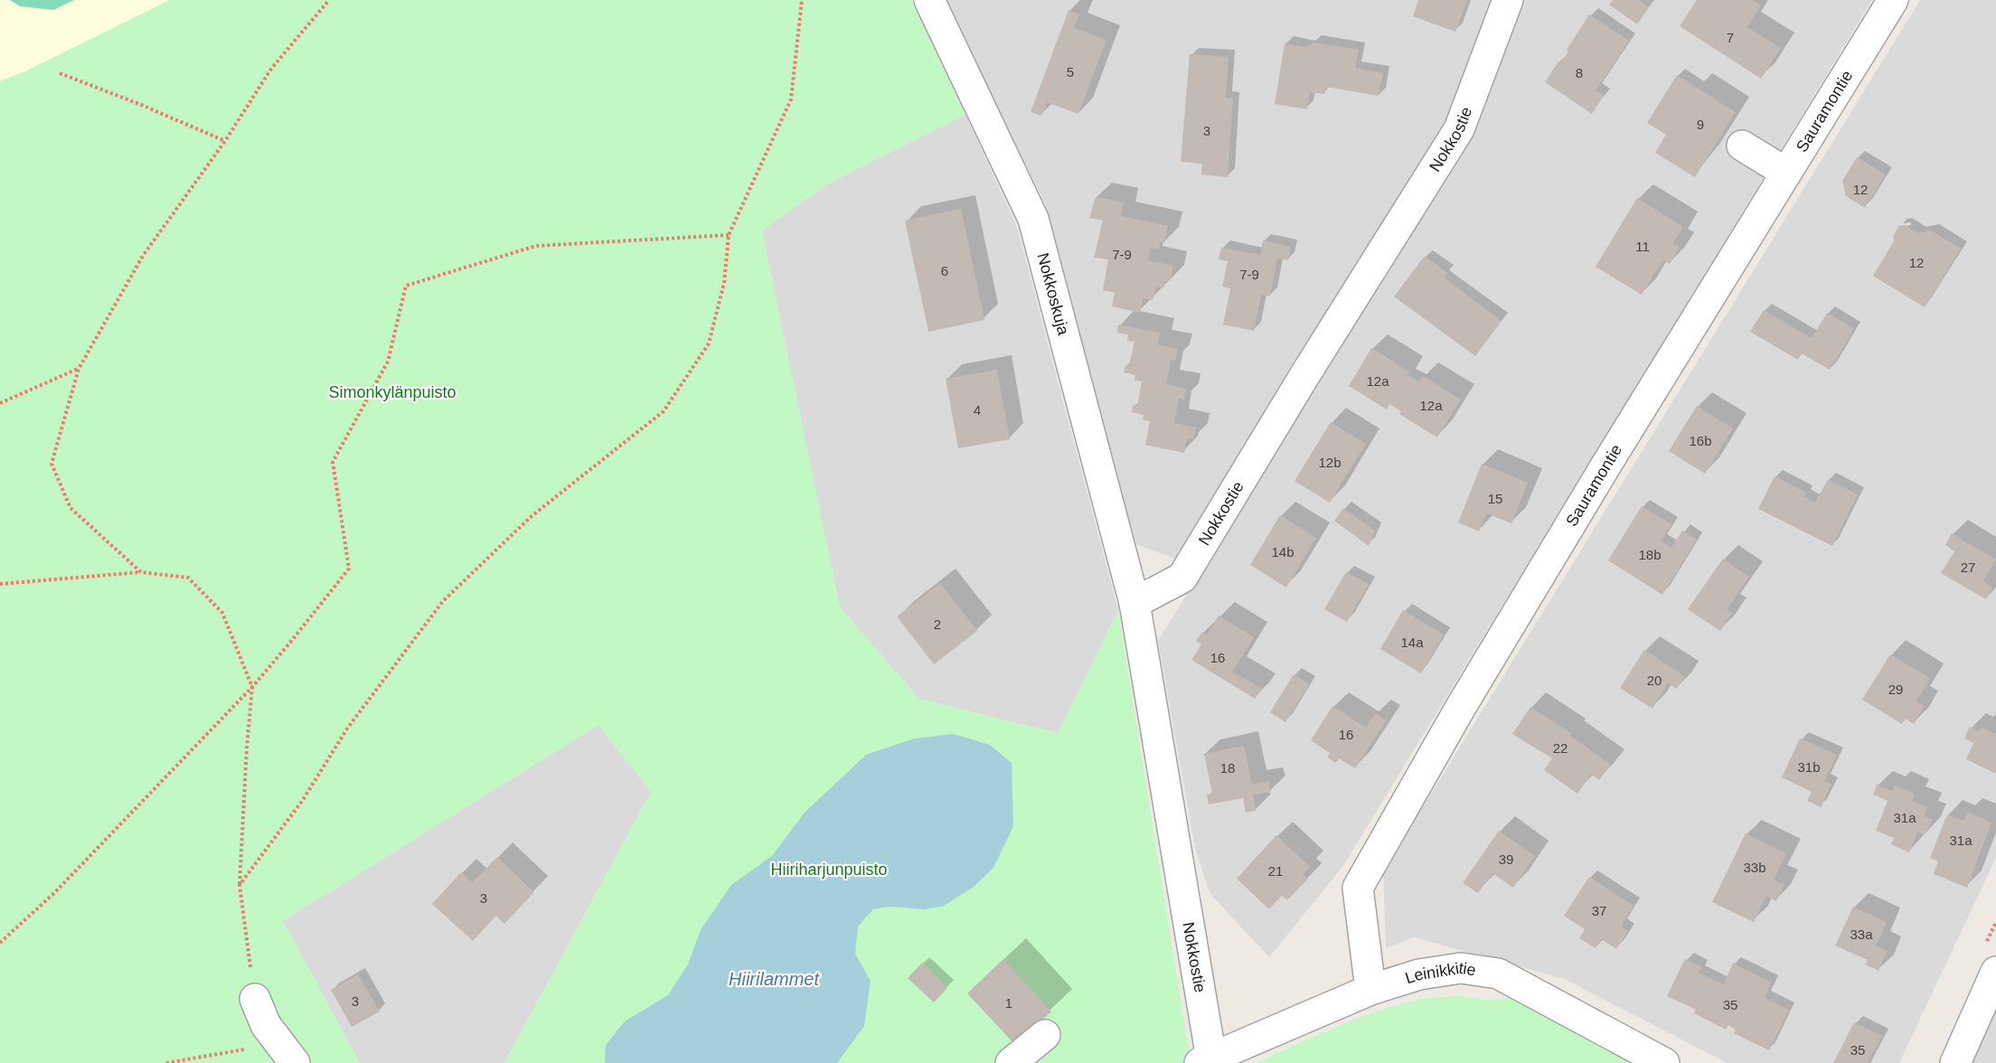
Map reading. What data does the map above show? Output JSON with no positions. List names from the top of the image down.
{
  "streets": {
    "street": [
      "Sauramontie",
      "Nokkostie",
      "Nokkoskuja",
      "Leinikkitie"
    ]
  },
  "crossings": [
    ["Sauramontie", "Leinikkitie"],
    ["Nokkostie", "Nokkoskuja"],
    ["Nokkostie", "Leinikkitie"]
  ],
  "water": ["Hiirilammet"],
  "parks": ["Simonkylänpuisto", "Hiiriharjunpuisto"],
  "house_numbers": [
    "7",
    "5",
    "8",
    "9",
    "3",
    "12",
    "11",
    "7-9",
    "12",
    "6",
    "7-9",
    "12a",
    "12a",
    "4",
    "16b",
    "12b",
    "15",
    "14b",
    "18b",
    "27",
    "2",
    "14a",
    "16",
    "20",
    "29",
    "16",
    "22",
    "31b",
    "18",
    "31a",
    "31a",
    "39",
    "33b",
    "21",
    "3",
    "37",
    "33a",
    "3",
    "1",
    "35",
    "35"
  ]
}
